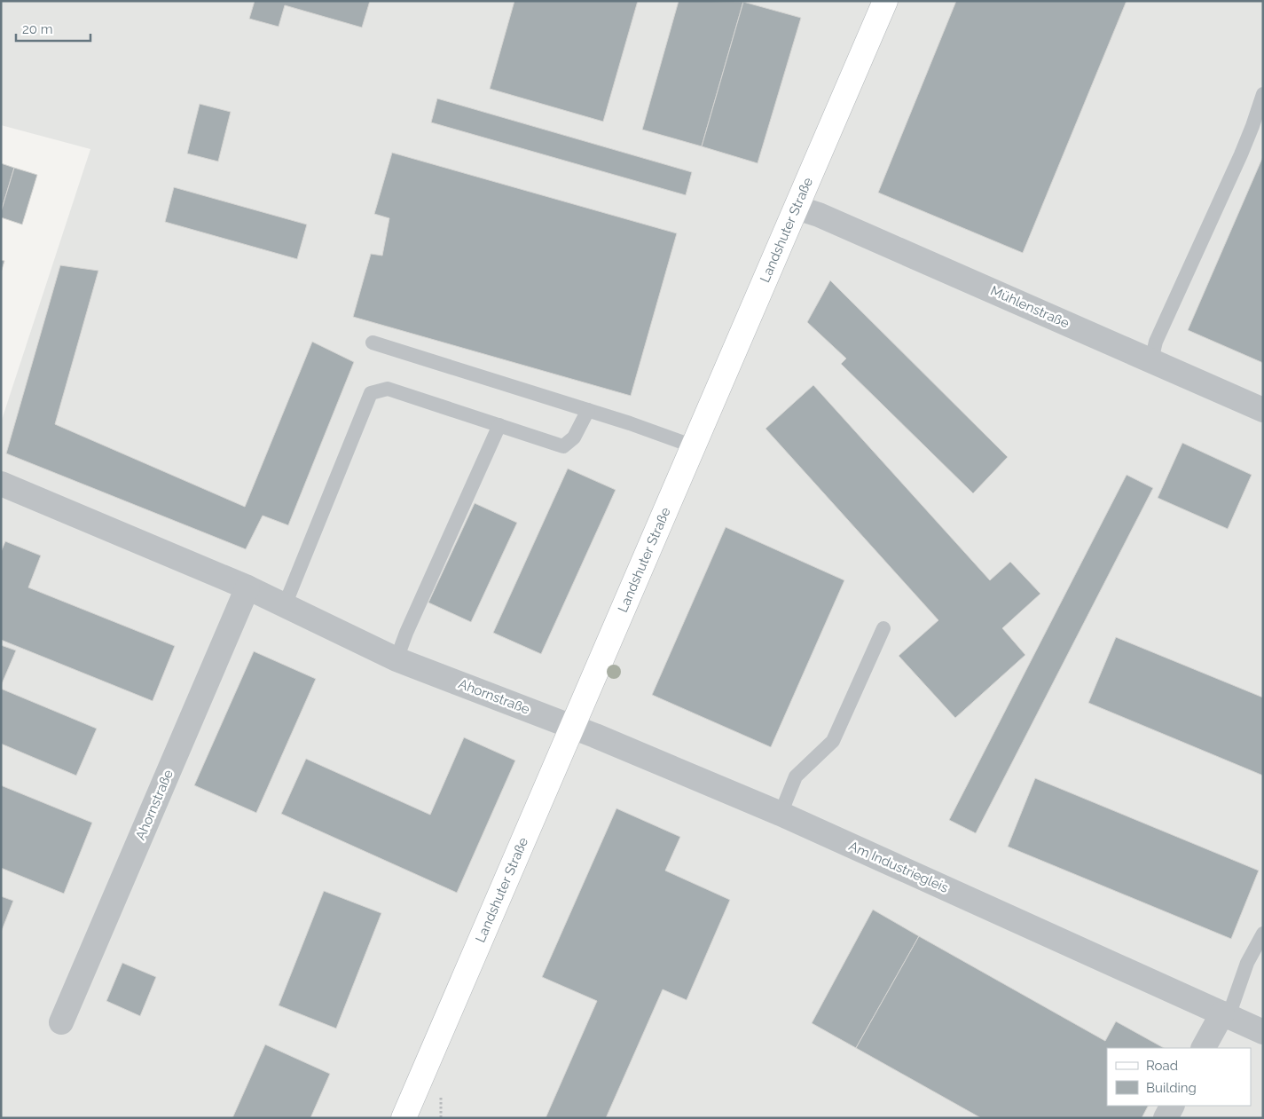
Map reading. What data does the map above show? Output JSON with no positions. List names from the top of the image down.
{
  "streets": {
    "street": [
      "Landshuter Straße",
      "Mühlenstraße",
      "Ahornstraße",
      "Am Industriegleis"
    ]
  },
  "crossings": [
    ["Landshuter Straße", "Mühlenstraße"],
    ["Landshuter Straße", "Ahornstraße"],
    ["Landshuter Straße", "Am Industriegleis"],
    ["Ahornstraße", "Am Industriegleis"]
  ],
  "legend": ["Road", "Building"],
  "scale_bar": "20 m"
}
